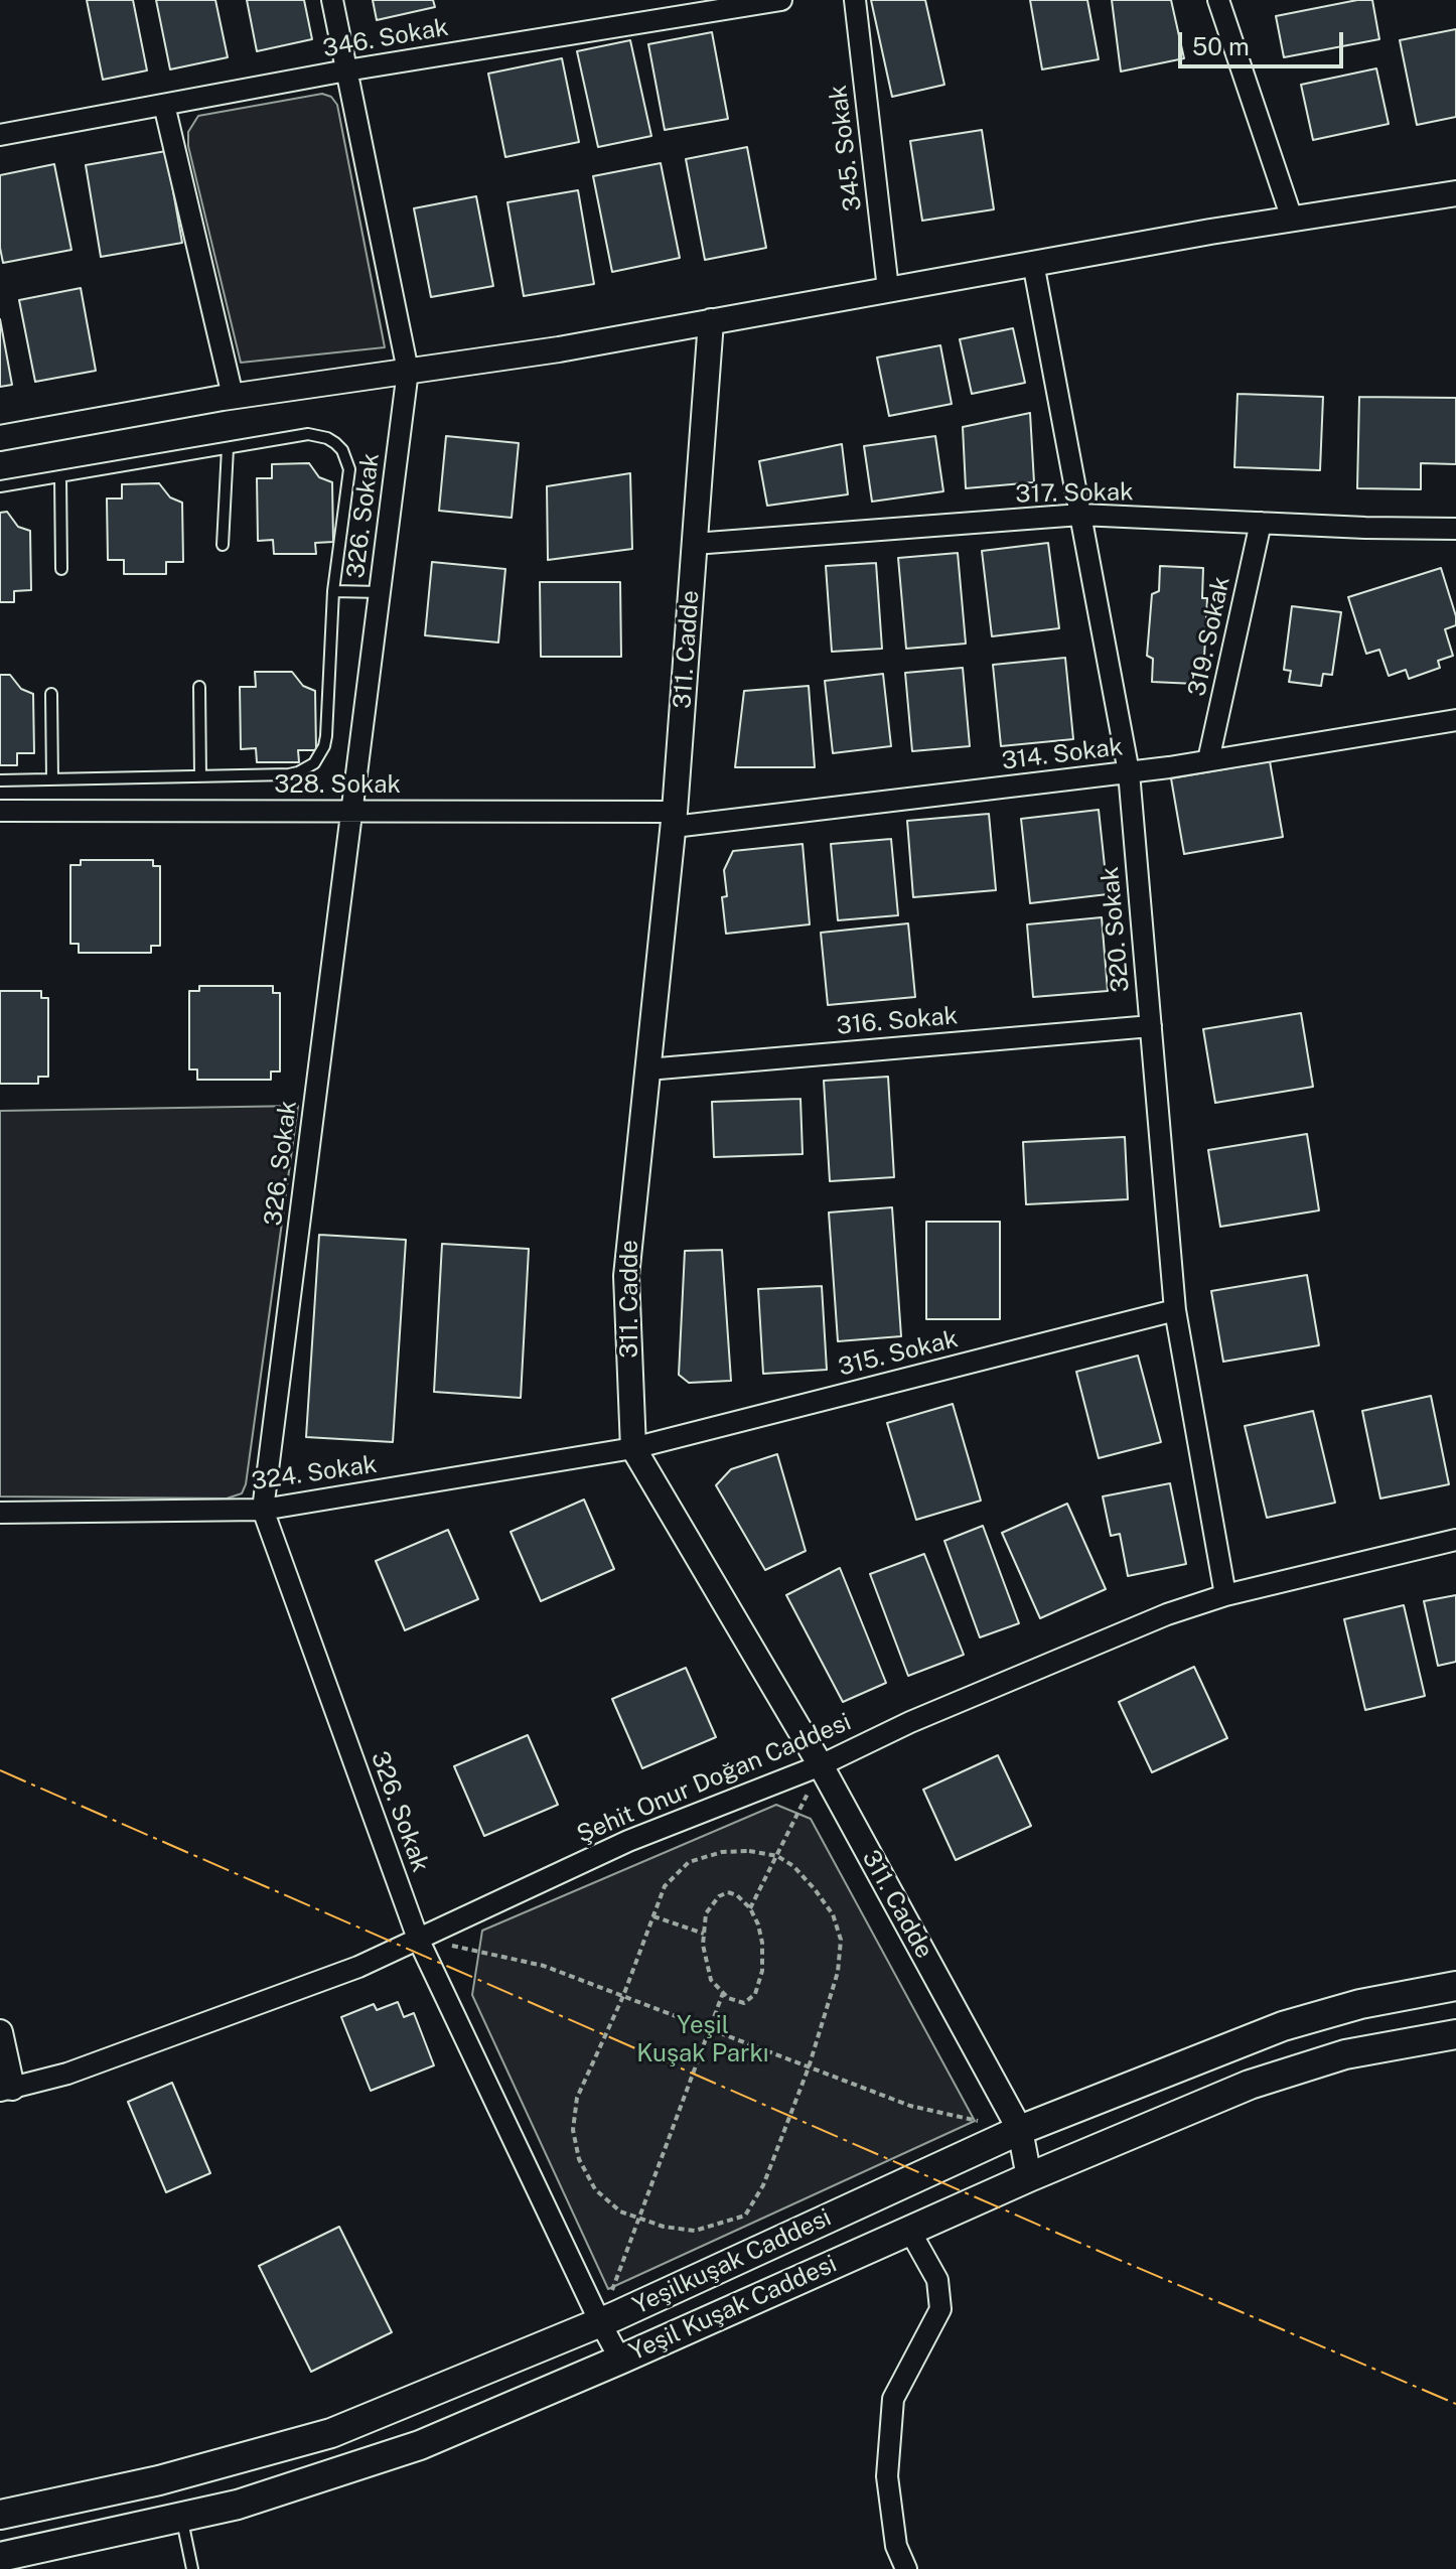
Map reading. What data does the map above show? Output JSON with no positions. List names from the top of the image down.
{
  "streets": {
    "main road": ["Yeşilkuşak Caddesi", "Yeşil Kuşak Caddesi"],
    "street": [
      "346. Sokak",
      "345. Sokak",
      "317. Sokak",
      "326. Sokak",
      "319. Sokak",
      "311. Cadde",
      "314. Sokak",
      "328. Sokak",
      "320. Sokak",
      "316. Sokak",
      "315. Sokak",
      "324. Sokak",
      "Şehit Onur Doğan Caddesi"
    ]
  },
  "crossings": [
    ["346. Sokak", "326. Sokak"],
    ["317. Sokak", "319. Sokak"],
    ["317. Sokak", "311. Cadde"],
    ["317. Sokak", "320. Sokak"],
    ["326. Sokak", "328. Sokak"],
    ["326. Sokak", "324. Sokak"],
    ["326. Sokak", "Şehit Onur Doğan Caddesi"],
    ["326. Sokak", "Yeşilkuşak Caddesi"],
    ["326. Sokak", "Yeşil Kuşak Caddesi"],
    ["319. Sokak", "314. Sokak"],
    ["311. Cadde", "314. Sokak"],
    ["311. Cadde", "328. Sokak"],
    ["311. Cadde", "316. Sokak"],
    ["311. Cadde", "315. Sokak"],
    ["311. Cadde", "324. Sokak"],
    ["311. Cadde", "Şehit Onur Doğan Caddesi"],
    ["311. Cadde", "Yeşilkuşak Caddesi"],
    ["311. Cadde", "Yeşil Kuşak Caddesi"],
    ["314. Sokak", "328. Sokak"],
    ["314. Sokak", "320. Sokak"],
    ["320. Sokak", "316. Sokak"],
    ["320. Sokak", "315. Sokak"],
    ["320. Sokak", "Şehit Onur Doğan Caddesi"],
    ["315. Sokak", "324. Sokak"]
  ],
  "parks": ["Yeşil Kuşak Parkı"],
  "scale_bar": "50 m"
}
